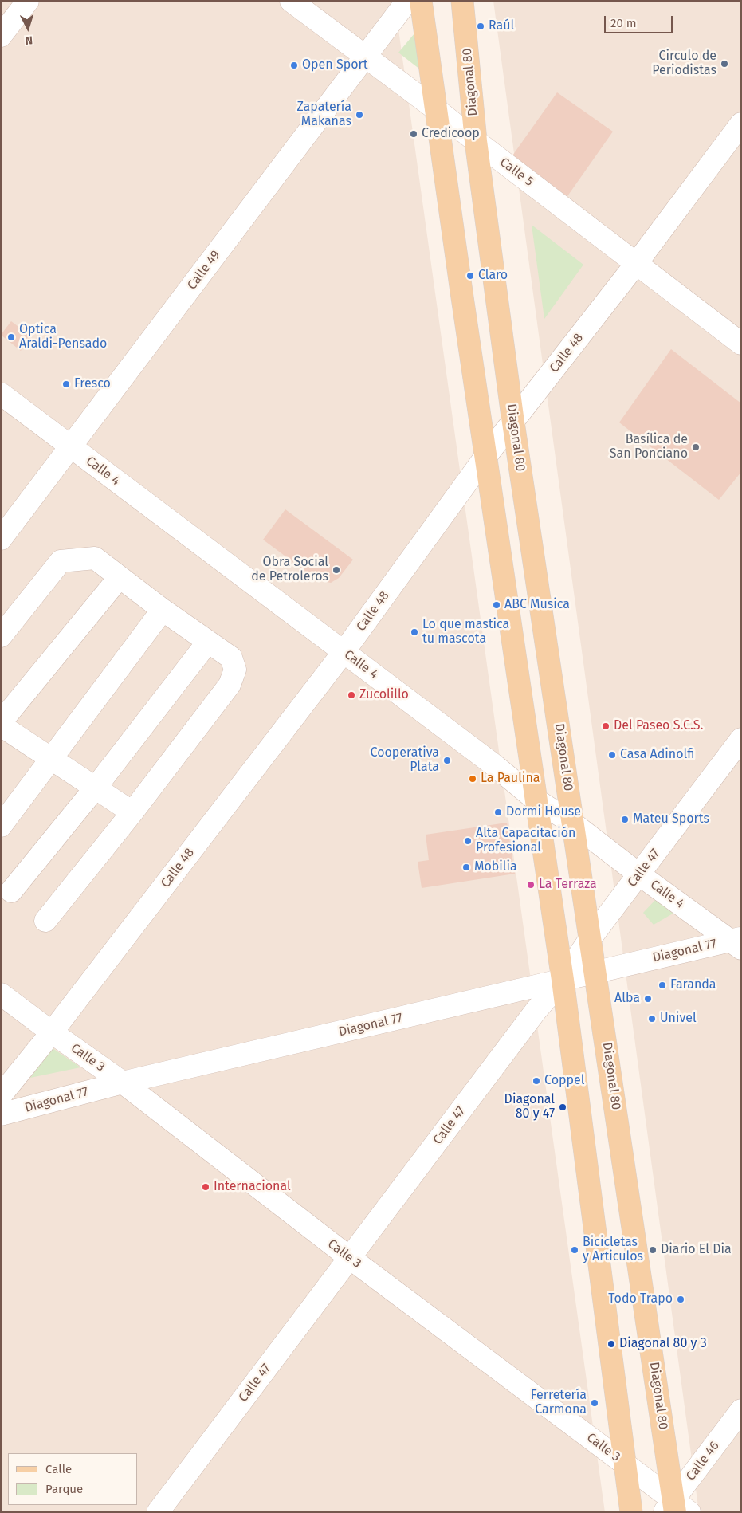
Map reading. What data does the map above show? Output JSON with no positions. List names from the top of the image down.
{
  "streets": {
    "main road": ["Diagonal 80"],
    "street": [
      "Calle 5",
      "Calle 49",
      "Calle 48",
      "Calle 4",
      "Calle 47",
      "Diagonal 77",
      "Calle 3",
      "Calle 46"
    ]
  },
  "crossings": [
    ["Diagonal 80", "Calle 5"],
    ["Diagonal 80", "Calle 48"],
    ["Diagonal 80", "Calle 4"],
    ["Diagonal 80", "Calle 47"],
    ["Diagonal 80", "Diagonal 77"],
    ["Diagonal 80", "Calle 3"],
    ["Diagonal 80", "Calle 46"],
    ["Calle 5", "Calle 49"],
    ["Calle 5", "Calle 48"],
    ["Calle 49", "Calle 4"],
    ["Calle 48", "Calle 4"],
    ["Calle 48", "Calle 3"],
    ["Calle 4", "Calle 47"],
    ["Calle 4", "Diagonal 77"],
    ["Calle 47", "Diagonal 77"],
    ["Calle 47", "Calle 3"],
    ["Diagonal 77", "Calle 3"],
    ["Calle 3", "Calle 46"]
  ],
  "places": [
    "Raúl",
    "Circulo de Periodistas",
    "Open Sport",
    "Zapatería Makanas",
    "Credicoop",
    "Claro",
    "Optica Araldi-Pensado",
    "Fresco",
    "Basílica de San Ponciano",
    "Obra Social de Petroleros",
    "ABC Musica",
    "Lo que mastica tu mascota",
    "Zucolillo",
    "Del Paseo S.C.S.",
    "Casa Adinolfi",
    "Cooperativa Plata",
    "La Paulina",
    "Dormi House",
    "Mateu Sports",
    "Alta Capacitación Profesional",
    "Mobilia",
    "La Terraza",
    "Faranda",
    "Alba",
    "Univel",
    "Coppel",
    "Diagonal 80 y 47",
    "Internacional",
    "Bicicletas y Articulos",
    "Diario El Dia",
    "Todo Trapo",
    "Diagonal 80 y 3",
    "Ferretería Carmona"
  ],
  "legend": ["Calle", "Parque"],
  "scale_bar": "20 m",
  "north": "bottom"
}
